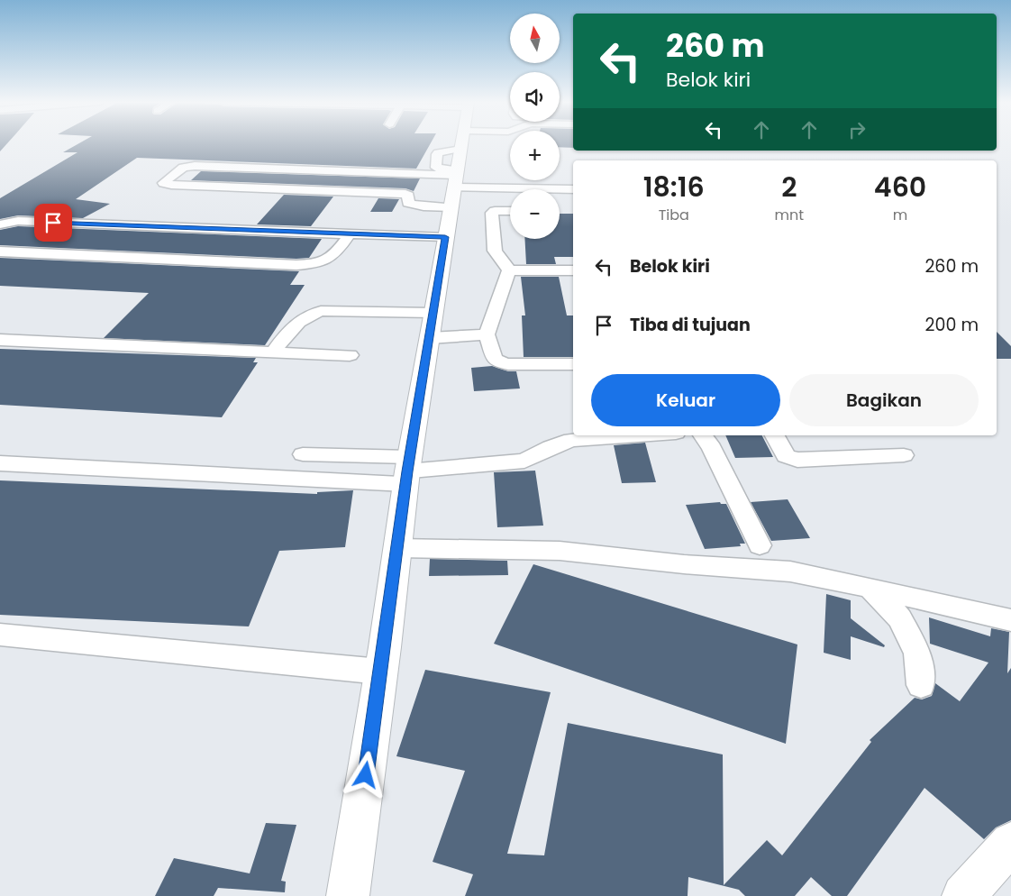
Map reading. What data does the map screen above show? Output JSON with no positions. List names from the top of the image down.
{
  "north": "top",
  "page": {
    "map_buttons": ["+", "−"],
    "turn": ["260 m", "Belok kiri"],
    "eta": [
      "18:16",
      "Tiba",
      "2",
      "mnt",
      "460",
      "m"
    ],
    "list": [
      {
        "name": "Belok kiri",
        "value": "260 m"
      },
      {
        "name": "Tiba di tujuan",
        "value": "200 m"
      }
    ],
    "buttons": ["Keluar", "Bagikan"]
  }
}
